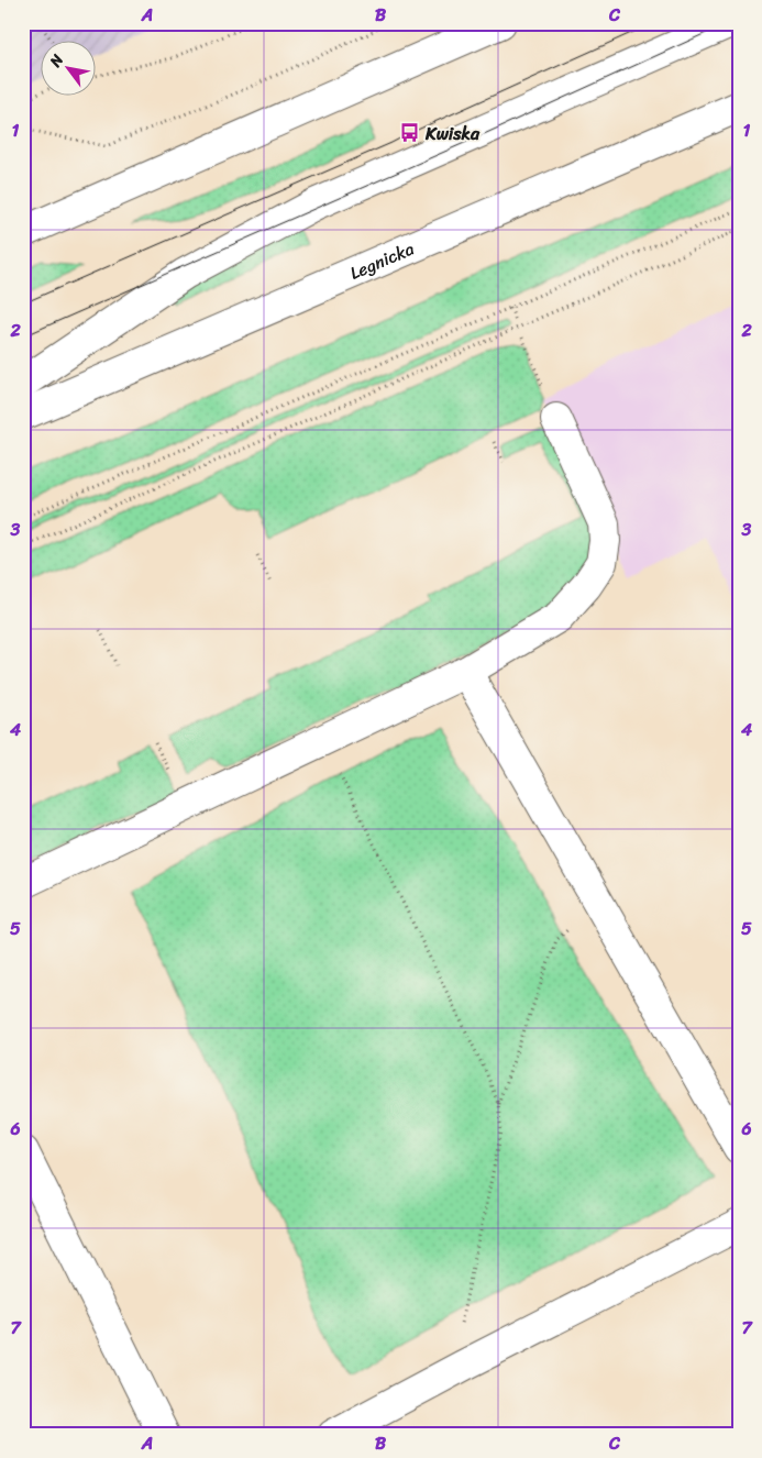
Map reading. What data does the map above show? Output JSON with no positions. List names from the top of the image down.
{
  "streets": {
    "main road": ["Legnicka"]
  },
  "places": {
    "bus stop": ["Kwiska"]
  },
  "north": "top left",
  "grid": {
    "columns": ["A", "B", "C"],
    "rows": [
      "1",
      "2",
      "3",
      "4",
      "5",
      "6",
      "7"
    ]
  }
}
